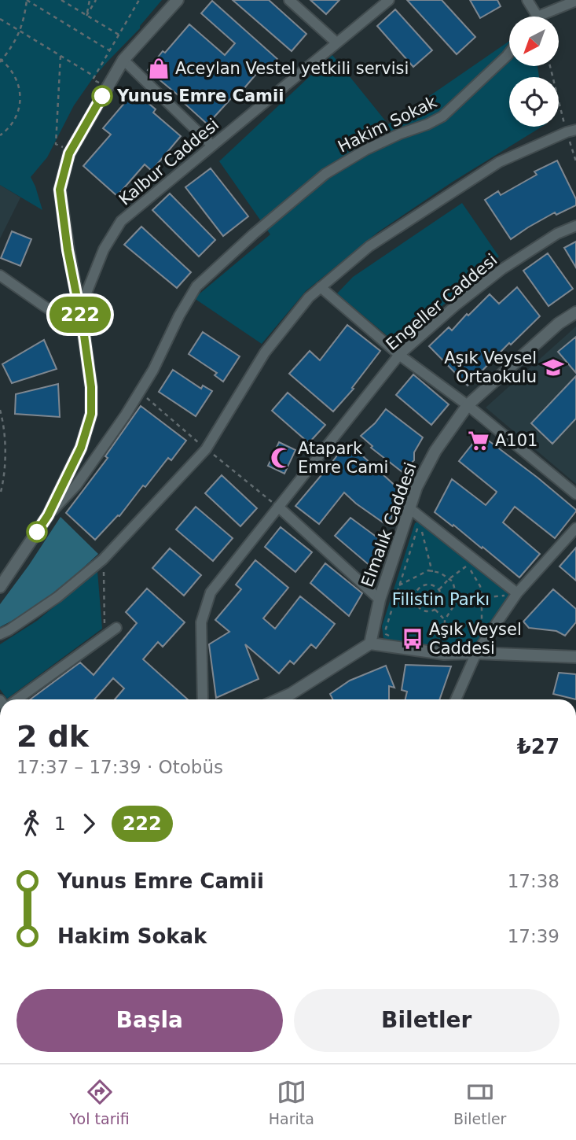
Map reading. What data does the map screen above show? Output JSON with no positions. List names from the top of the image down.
{
  "streets": {
    "street": [
      "Hakim Sokak",
      "Kalbur Caddesi",
      "Engeller Caddesi",
      "Elmalık Caddesi"
    ]
  },
  "parks": ["Filistin Parkı"],
  "places": {
    "shop": ["Aceylan Vestel yetkili servisi"],
    "other": ["Yunus Emre Camii"],
    "school or university": ["Aşık Veysel Ortaokulu"],
    "supermarket": ["A101"],
    "mosque": ["Atapark Emre Cami"],
    "bus stop": ["Aşık Veysel Caddesi"]
  },
  "lines": ["bus line 222"],
  "north": "bottom left",
  "page": {
    "on_map": "222",
    "heading": ["2 dk", "17:37 – 17:39 · Otobüs", "₺27"],
    "legs": ["1", "222"],
    "list": [
      {
        "name": "Yunus Emre Camii",
        "value": "17:38"
      },
      {
        "name": "Hakim Sokak",
        "value": "17:39"
      }
    ],
    "buttons": ["Başla", "Biletler"],
    "tabs": ["Yol tarifi", "Harita", "Biletler"]
  }
}
